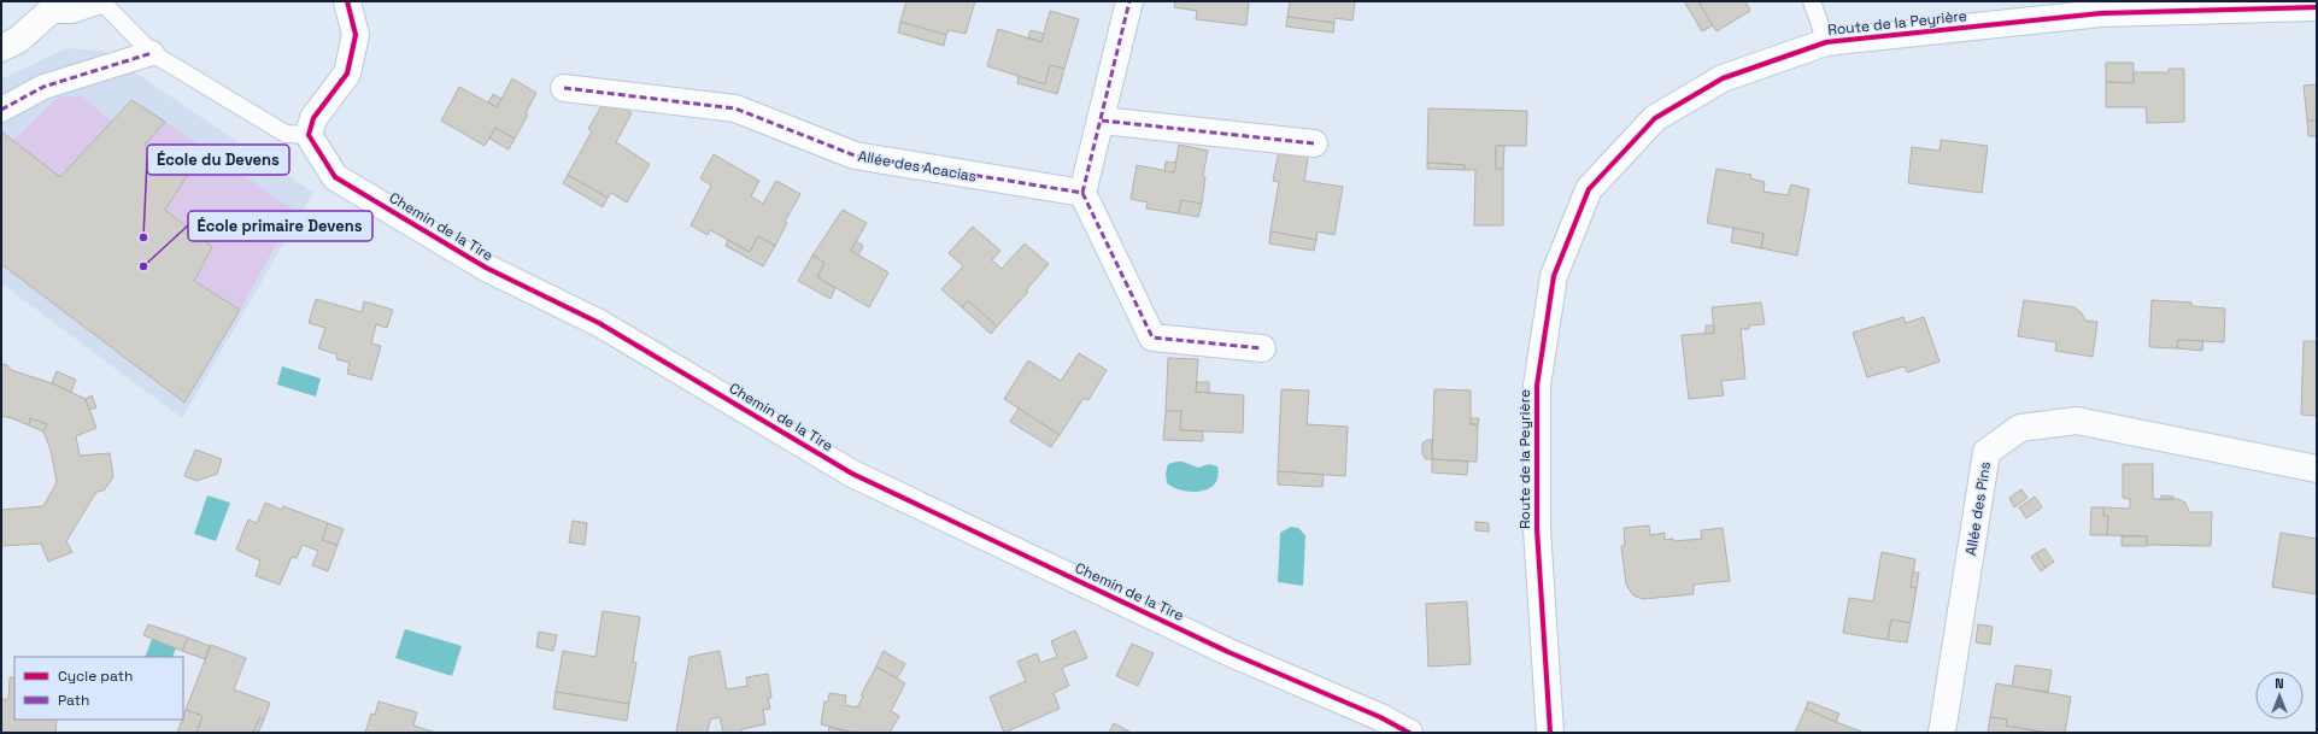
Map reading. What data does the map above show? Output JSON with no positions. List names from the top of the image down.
{
  "streets": {
    "street": [
      "Route de la Peyrière",
      "Allée des Acacias",
      "Chemin de la Tire",
      "Allée des Pins"
    ]
  },
  "places": ["École du Devens", "École primaire Devens"],
  "legend": ["Cycle path", "Path"],
  "north": "top"
}
